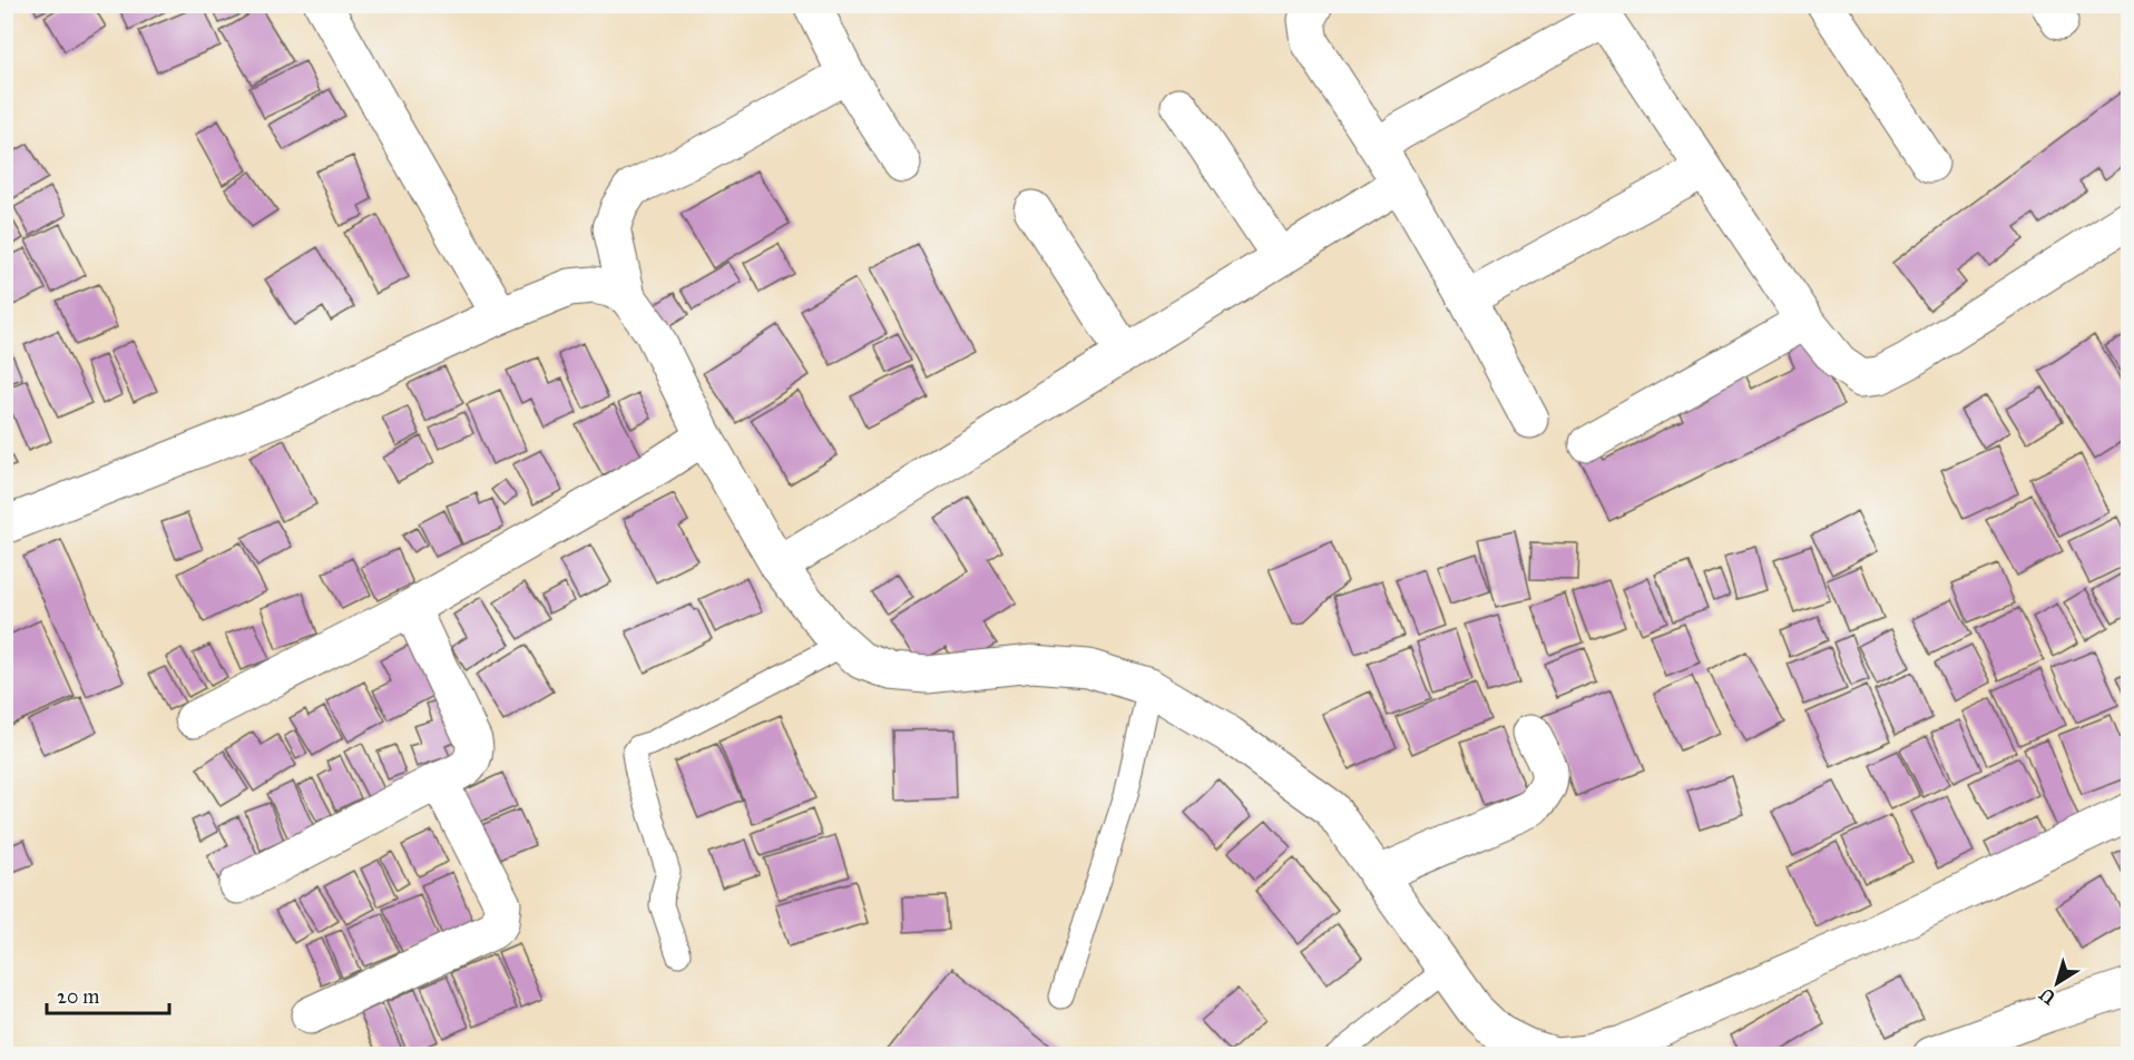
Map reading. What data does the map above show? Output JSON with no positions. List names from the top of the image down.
{
  "scale_bar": "20 m",
  "north": "bottom left"
}
